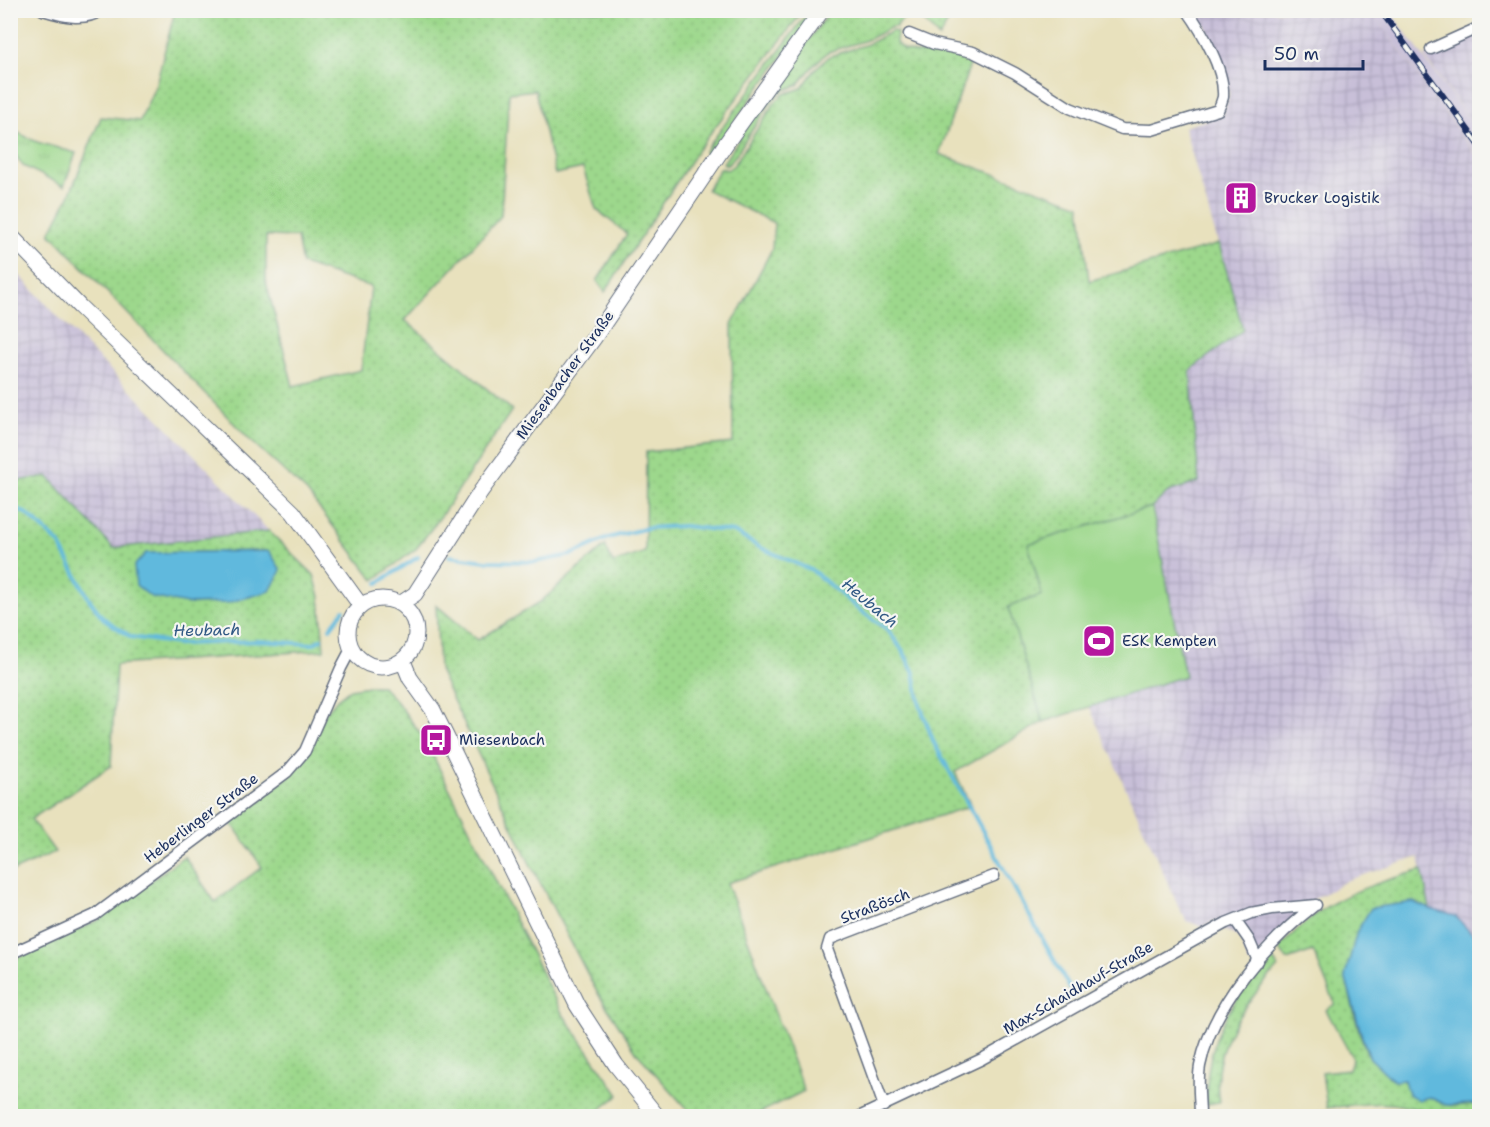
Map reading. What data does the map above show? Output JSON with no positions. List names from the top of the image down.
{
  "streets": {
    "main road": ["Miesenbacher Straße"],
    "street": ["Heberlinger Straße", "Straßösch", "Max-Schaidhauf-Straße"]
  },
  "crossings": [
    ["Miesenbacher Straße", "Heberlinger Straße"],
    ["Straßösch", "Max-Schaidhauf-Straße"]
  ],
  "water": ["Heubach"],
  "places": {
    "building": ["Brucker Logistik"],
    "sports": ["ESK Kempten"],
    "bus stop": ["Miesenbach"]
  },
  "scale_bar": "50 m"
}
